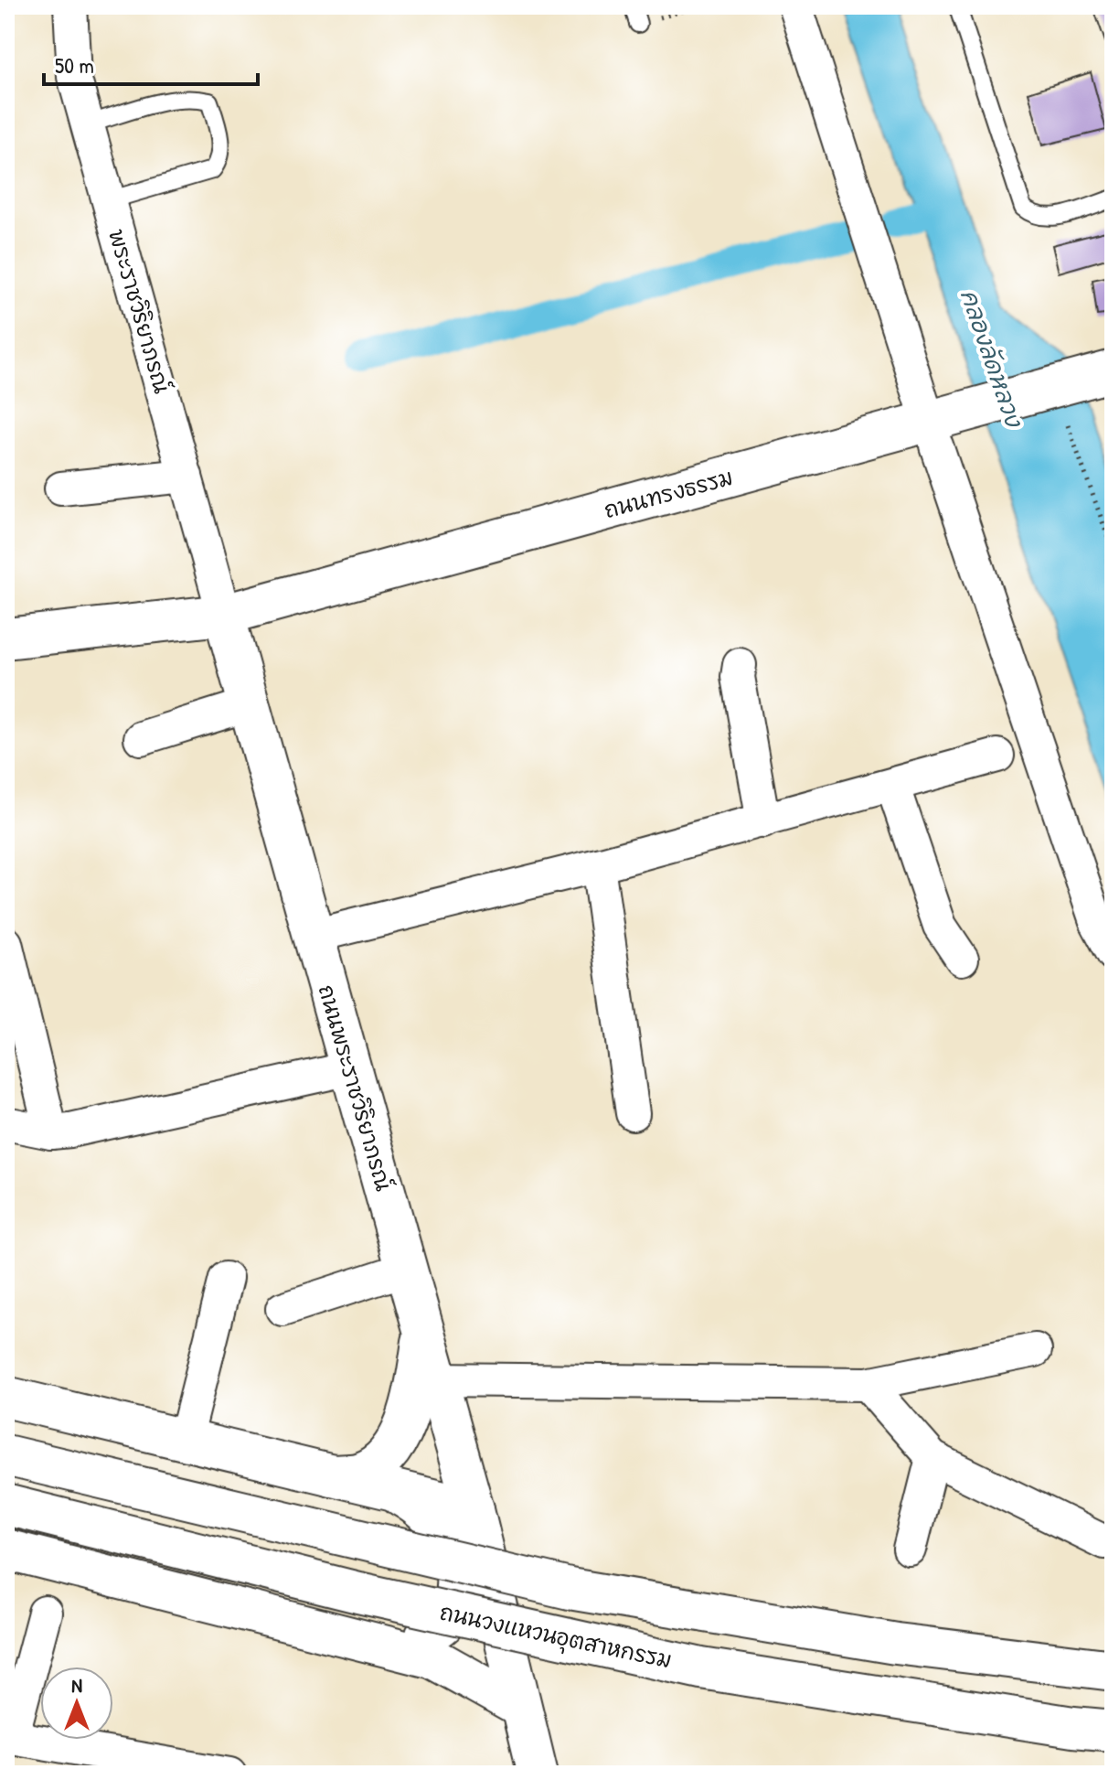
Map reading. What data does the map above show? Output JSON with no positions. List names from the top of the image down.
{
  "streets": {
    "main road": ["ถนนทรงธรรม", "ถนนพระราชวิริยาภรณ์", "ถนนวงแหวนอุตสาหกรรม"],
    "street": ["พระราชวิริยาภรณ์"]
  },
  "crossings": [
    ["พระราชวิริยาภรณ์", "ถนนทรงธรรม"],
    ["พระราชวิริยาภรณ์", "ถนนพระราชวิริยาภรณ์"],
    ["ถนนทรงธรรม", "ถนนพระราชวิริยาภรณ์"]
  ],
  "water": ["คลองลัดหลวง"],
  "scale_bar": "50 m",
  "north": "top"
}
